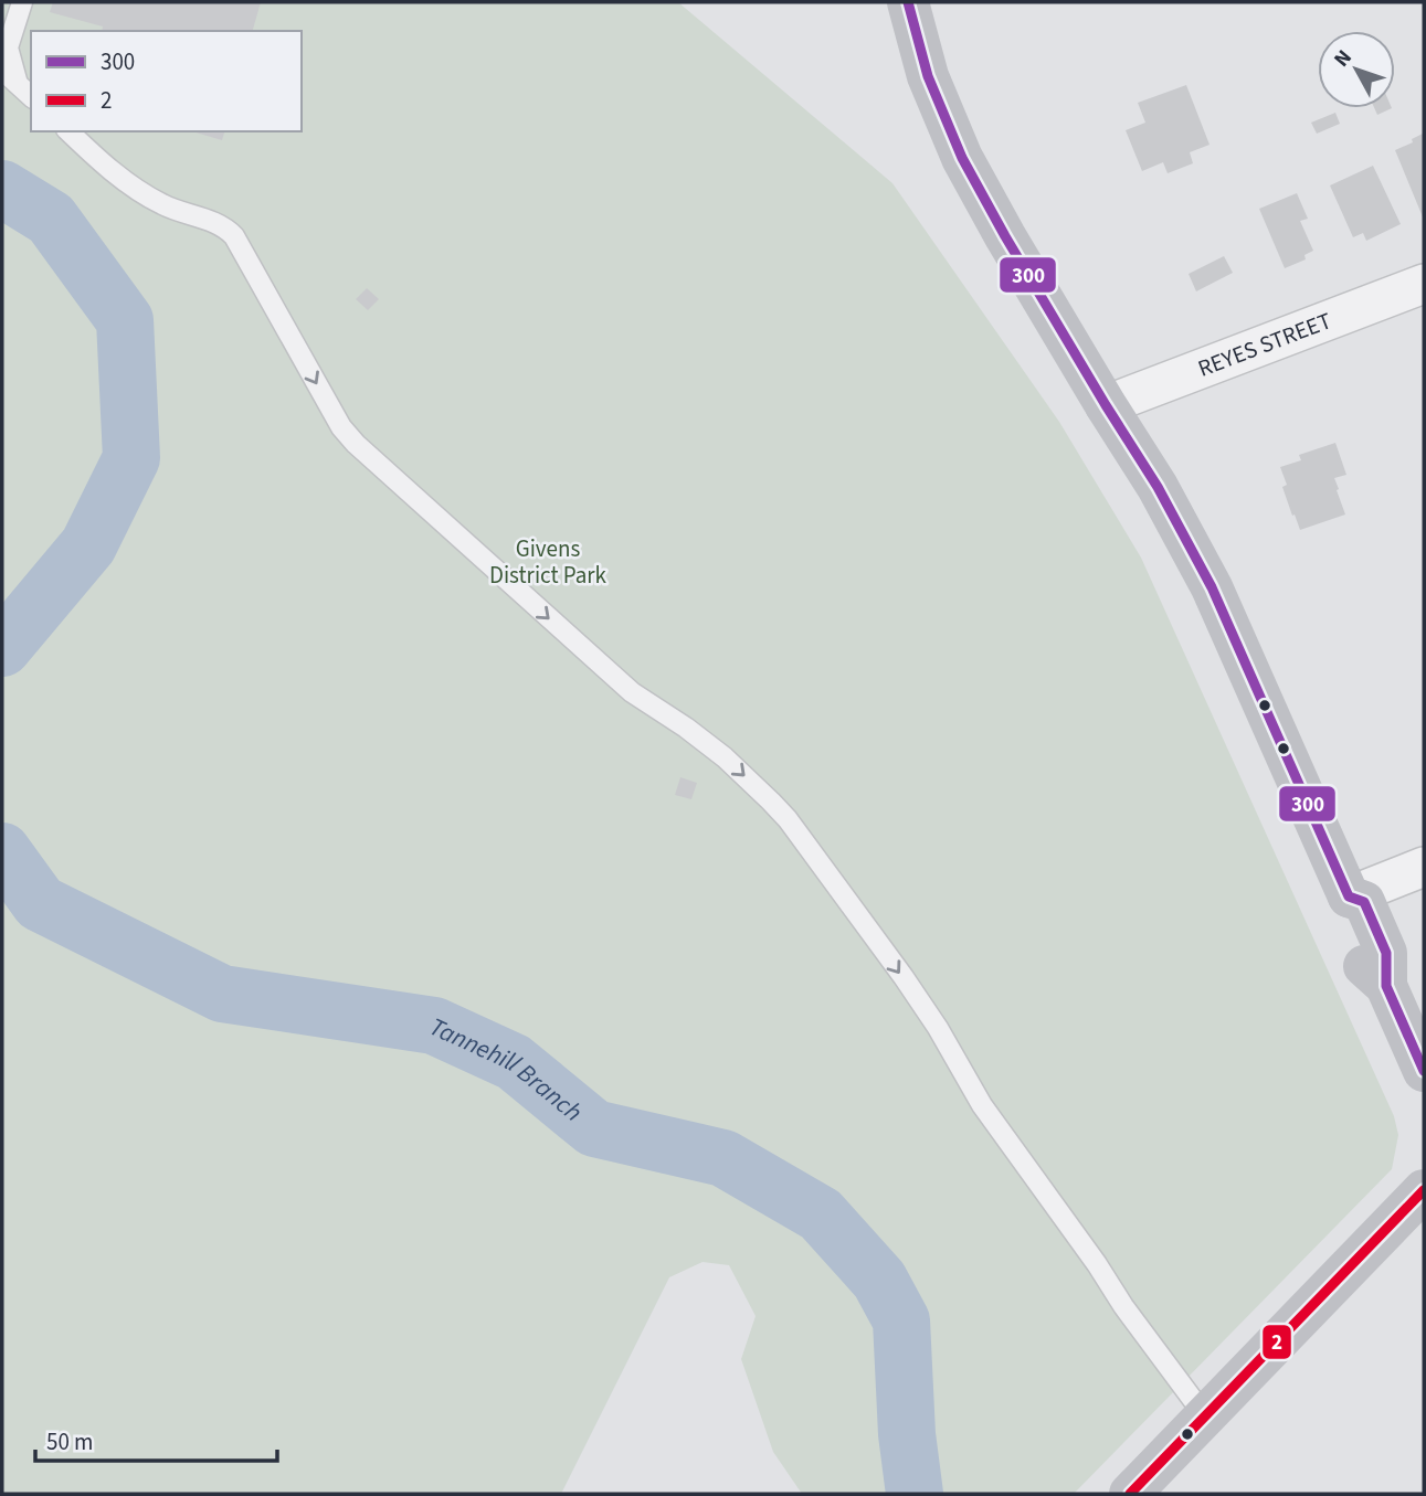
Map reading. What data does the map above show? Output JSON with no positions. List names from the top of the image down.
{
  "streets": {
    "street": ["REYES STREET"]
  },
  "water": ["Tannehill Branch"],
  "parks": ["Givens District Park"],
  "lines": ["transit line 300", "transit line 2"],
  "legend": ["300", "2"],
  "scale_bar": "50 m",
  "north": "top left"
}
